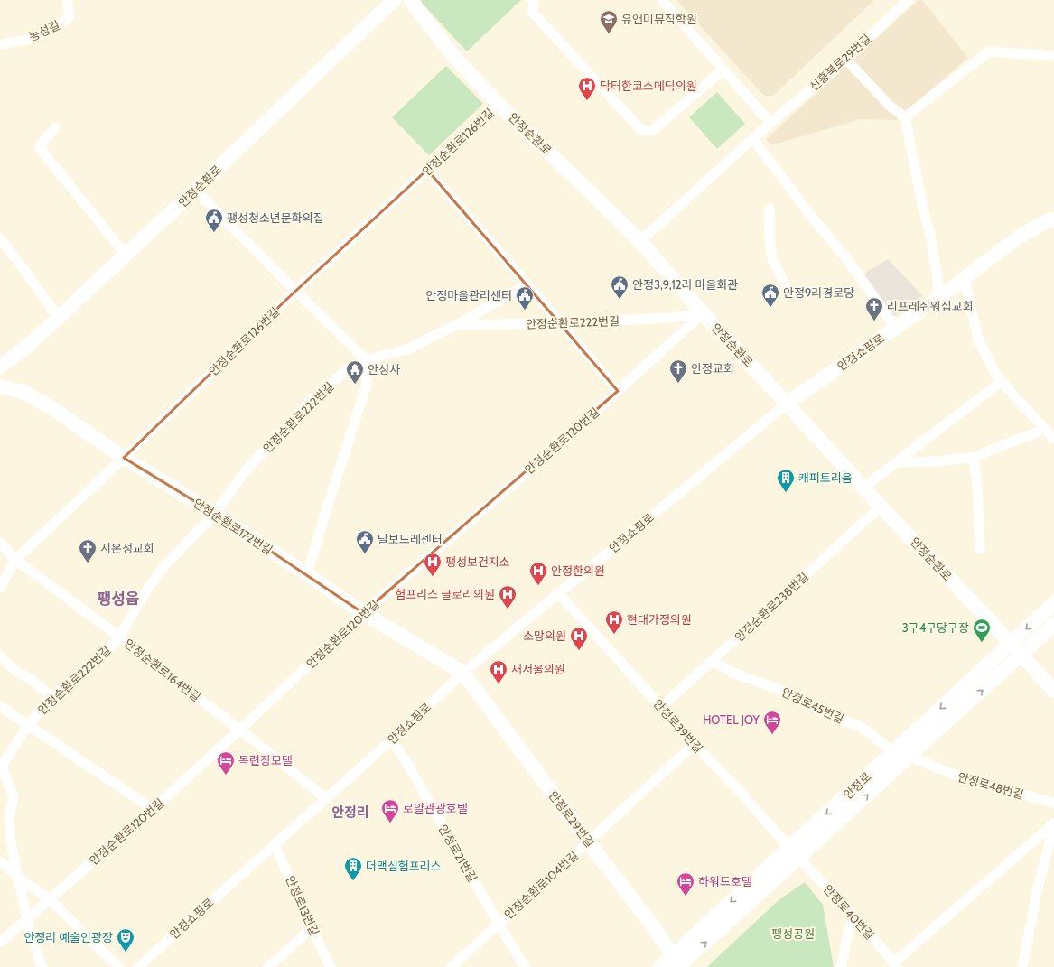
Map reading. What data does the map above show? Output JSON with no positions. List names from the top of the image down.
{
  "streets": {
    "street": [
      "농성길",
      "신흥북로29번길",
      "안정순환로",
      "안정순환로126번길",
      "안정순환로222번길",
      "안정쇼핑로",
      "안정순환로120번길",
      "안정순환로172번길",
      "안정순환로238번길",
      "안정순환로164번길",
      "안정로45번길",
      "안정로39번길",
      "안정로",
      "안정로48번길",
      "안정로29번길",
      "안정로21번길",
      "안정순환로104번길",
      "안정로13번길",
      "안정로40번길"
    ]
  },
  "crossings": [
    ["신흥북로29번길", "안정순환로"],
    ["안정순환로", "안정순환로126번길"],
    ["안정순환로", "안정순환로222번길"],
    ["안정순환로", "안정쇼핑로"],
    ["안정순환로", "안정순환로120번길"],
    ["안정순환로", "안정순환로238번길"],
    ["안정순환로", "안정로"],
    ["안정순환로126번길", "안정순환로172번길"],
    ["안정순환로126번길", "안정순환로164번길"],
    ["안정순환로222번길", "안정순환로120번길"],
    ["안정순환로222번길", "안정순환로172번길"],
    ["안정순환로222번길", "안정순환로164번길"],
    ["안정쇼핑로", "안정순환로172번길"],
    ["안정쇼핑로", "안정순환로164번길"],
    ["안정쇼핑로", "안정로39번길"],
    ["안정쇼핑로", "안정로29번길"],
    ["안정쇼핑로", "안정로21번길"],
    ["안정쇼핑로", "안정로13번길"],
    ["안정순환로120번길", "안정순환로172번길"],
    ["안정순환로120번길", "안정순환로164번길"],
    ["안정순환로172번길", "안정로29번길"],
    ["안정순환로238번길", "안정로45번길"],
    ["안정순환로238번길", "안정로39번길"],
    ["안정로45번길", "안정로"],
    ["안정로45번길", "안정로48번길"],
    ["안정로39번길", "안정로"],
    ["안정로39번길", "안정순환로104번길"],
    ["안정로39번길", "안정로40번길"],
    ["안정로", "안정로48번길"],
    ["안정로", "안정로29번길"],
    ["안정로", "안정로40번길"],
    ["안정로29번길", "안정순환로104번길"],
    ["안정로21번길", "안정순환로104번길"]
  ],
  "districts": ["팽성읍", "안정리"],
  "parks": ["팽성공원"],
  "places": {
    "school or university": ["유앤미뮤직학원"],
    "hospital": [
      "닥터한코스메딕의원",
      "팽성보건지소",
      "안정한의원",
      "험프리스 글로리의원",
      "현대가정의원",
      "소망의원",
      "새서울의원"
    ],
    "public building": [
      "팽성청소년문화의집",
      "안정3,9,12리 마을회관",
      "안정9리경로당",
      "안정마을관리센터",
      "달보드레센터"
    ],
    "church": ["리프레쉬워십교회", "안정교회", "시온성교회"],
    "temple": ["안성사"],
    "building": ["캐피토리움", "더맥심험프리스"],
    "sports": ["3구4구당구장"],
    "hotel": [
      "HOTEL JOY",
      "목련장모텔",
      "로얄관광호텔",
      "하워드호텔"
    ],
    "theatre": ["안정리 예술인광장"]
  }
}
